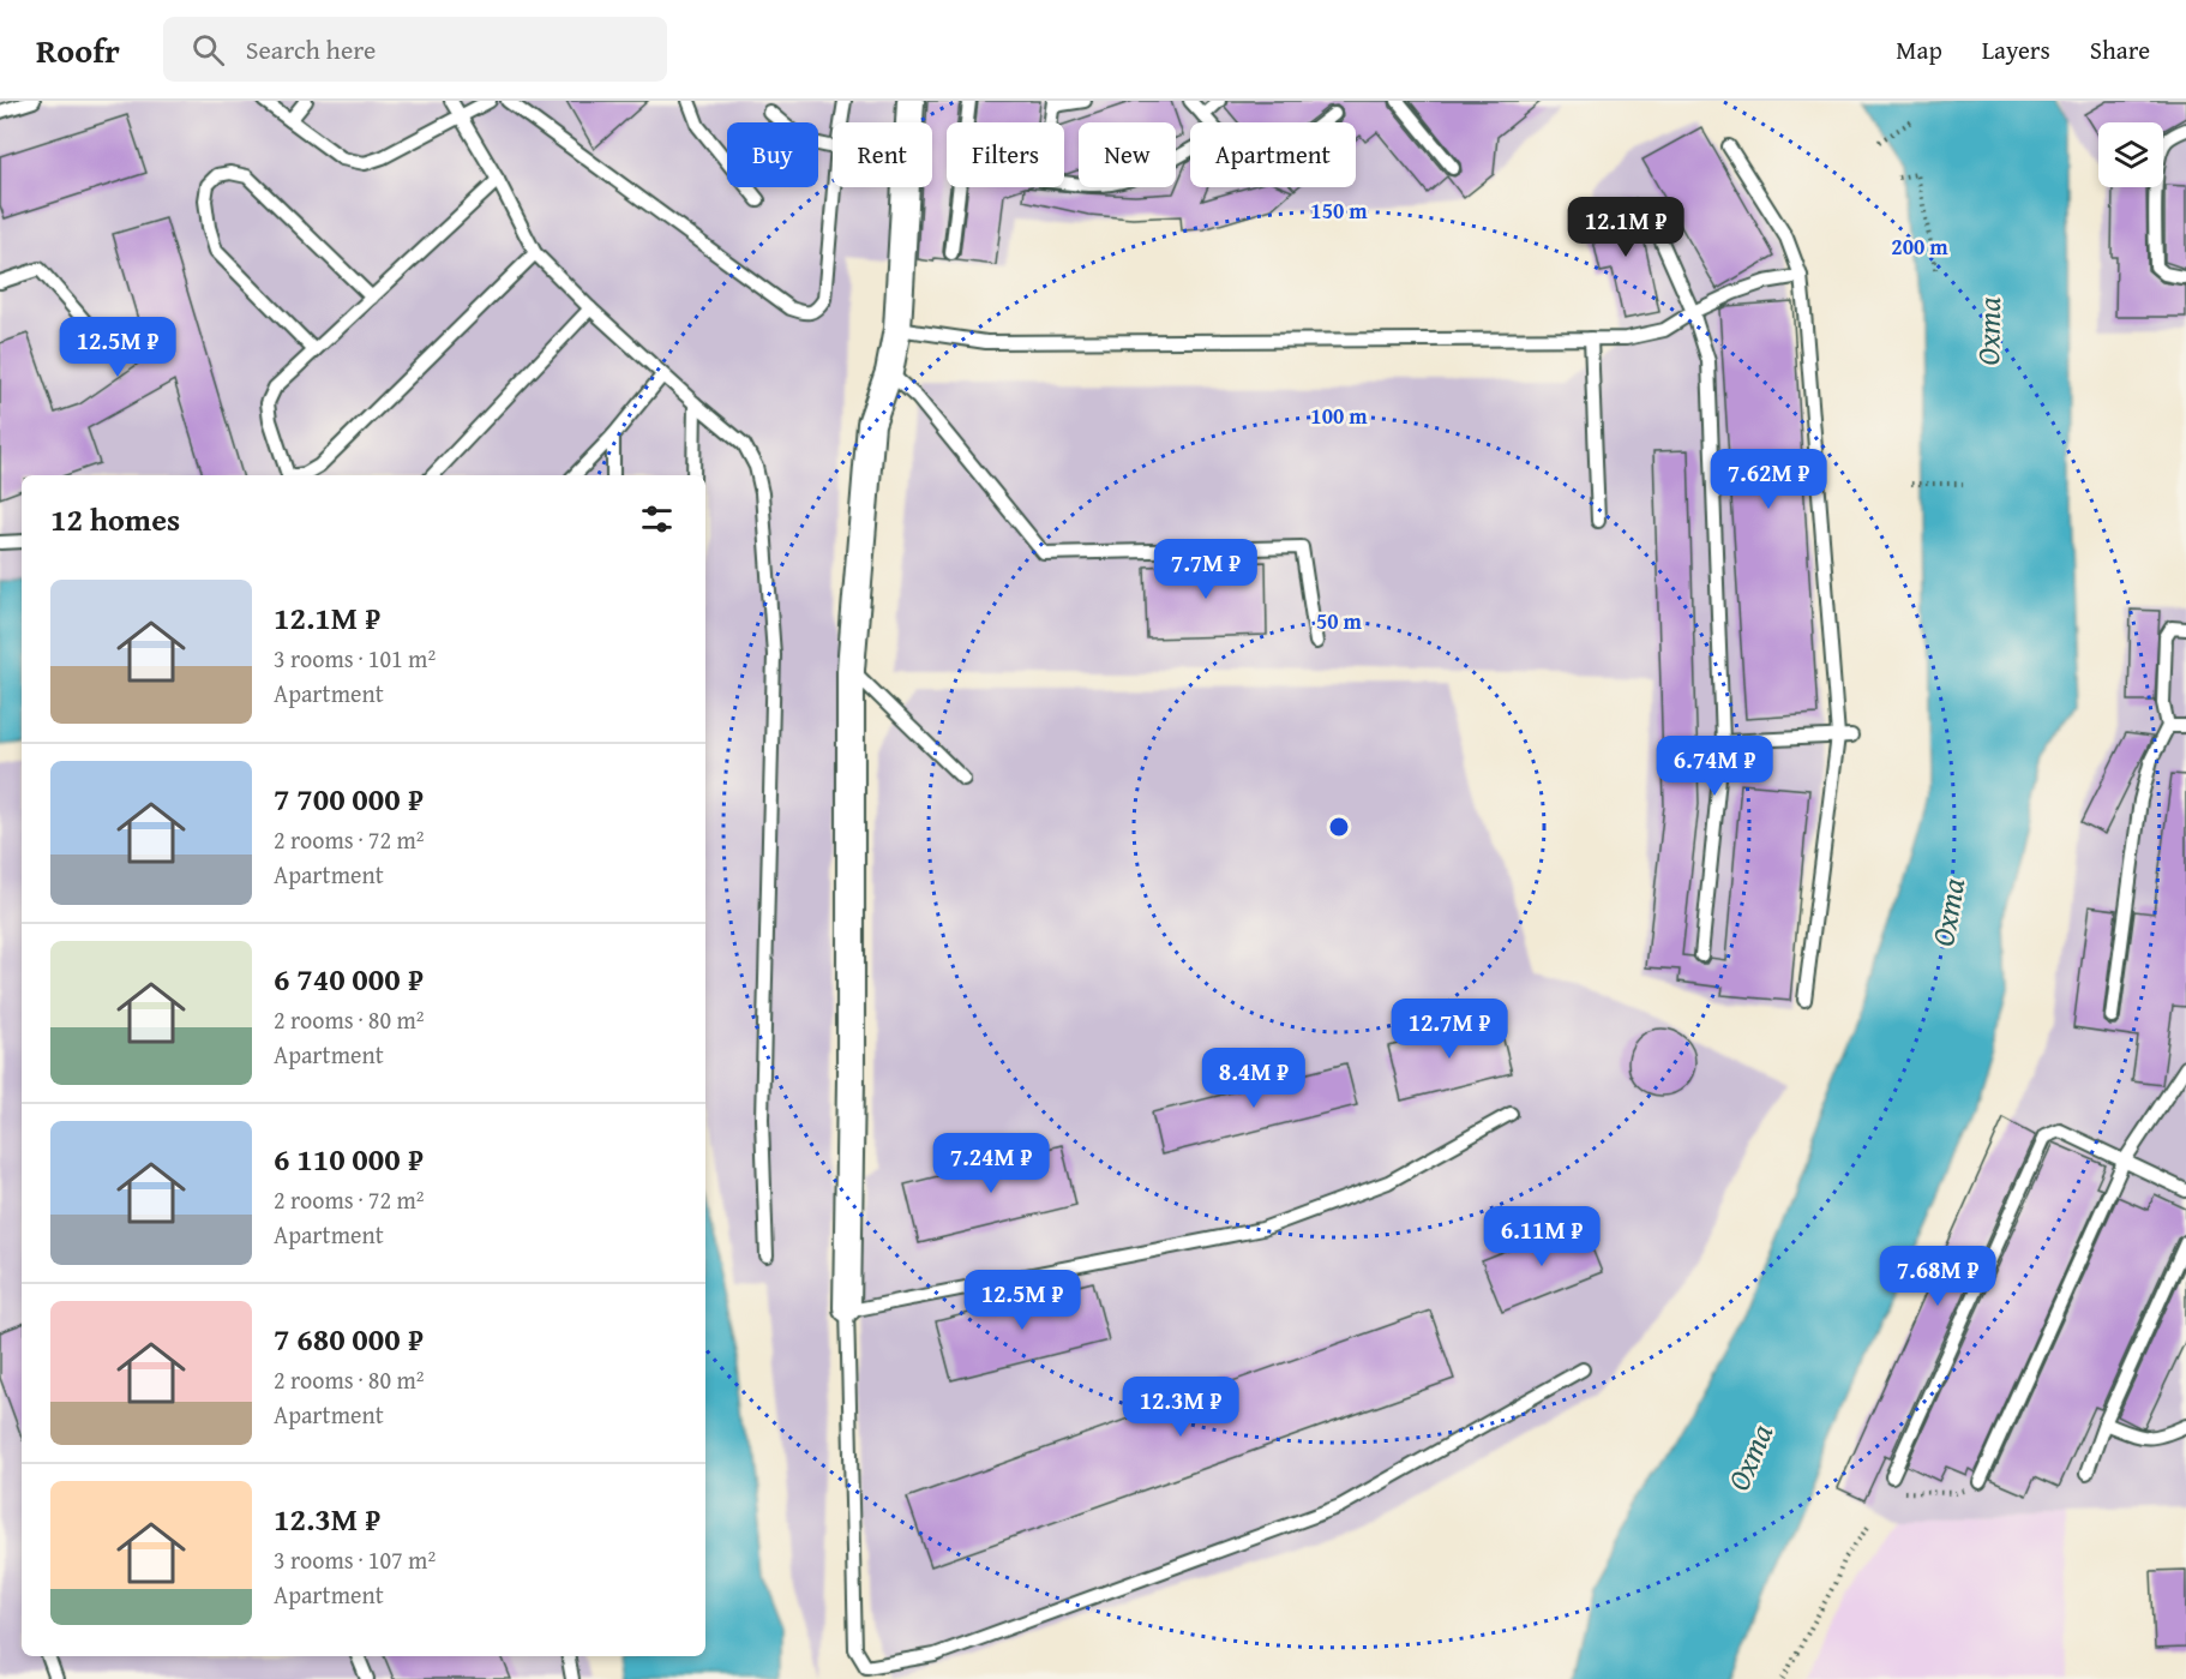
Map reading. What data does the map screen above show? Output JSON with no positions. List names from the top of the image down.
{
  "water": ["Охта"],
  "page": {
    "header": "Roofr",
    "search": "Search here",
    "nav": ["Map", "Layers", "Share"],
    "chip": [
      "Buy",
      "Rent",
      "Filters",
      "New",
      "Apartment"
    ],
    "price": [
      "12.1M ₽",
      "12.5M ₽",
      "7.62M ₽",
      "7.7M ₽",
      "6.74M ₽",
      "12.7M ₽",
      "8.4M ₽",
      "7.24M ₽",
      "6.11M ₽",
      "7.68M ₽",
      "12.5M ₽",
      "12.3M ₽"
    ],
    "heading": "12 homes",
    "list": [
      {
        "name": "12.1M ₽",
        "note": "3 rooms · 101 m² · Apartment"
      },
      {
        "name": "7 700 000 ₽",
        "note": "2 rooms · 72 m² · Apartment"
      },
      {
        "name": "6 740 000 ₽",
        "note": "2 rooms · 80 m² · Apartment"
      },
      {
        "name": "6 110 000 ₽",
        "note": "2 rooms · 72 m² · Apartment"
      },
      {
        "name": "7 680 000 ₽",
        "note": "2 rooms · 80 m² · Apartment"
      },
      {
        "name": "12.3M ₽",
        "note": "3 rooms · 107 m² · Apartment"
      }
    ]
  },
  "rings": [
    "150 m",
    "200 m",
    "100 m",
    "50 m"
  ]
}
